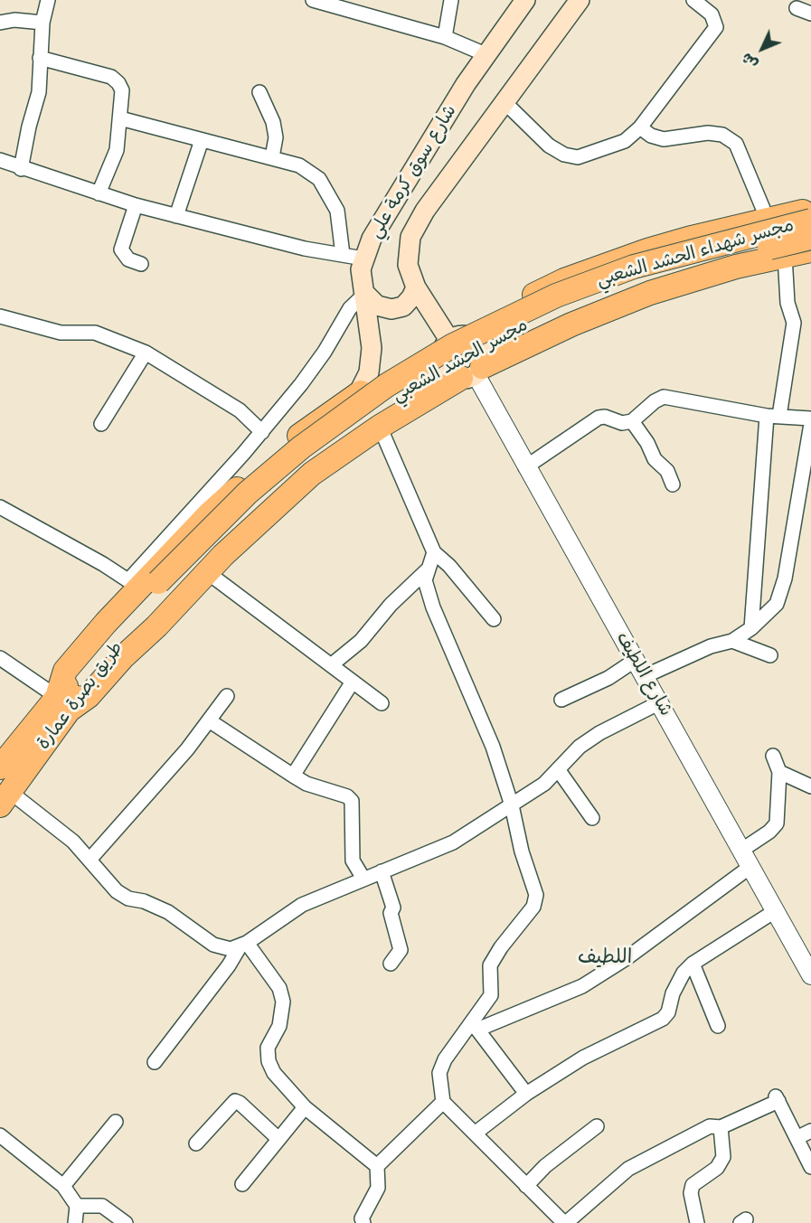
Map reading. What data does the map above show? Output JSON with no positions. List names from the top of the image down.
{
  "streets": {
    "highway": ["مجسر شهداء الحشد الشعبي", "مجسر الحشد الشعبي", "طريق بصرة عمارة"],
    "main road": ["شارع سوق كرمة علي"],
    "street": ["شارع اللطيف"]
  },
  "crossings": [
    ["شارع سوق كرمة علي", "شارع اللطيف"],
    ["مجسر شهداء الحشد الشعبي", "مجسر الحشد الشعبي"],
    ["مجسر شهداء الحشد الشعبي", "طريق بصرة عمارة"],
    ["مجسر الحشد الشعبي", "طريق بصرة عمارة"]
  ],
  "districts": ["اللطيف"],
  "north": "bottom left"
}
